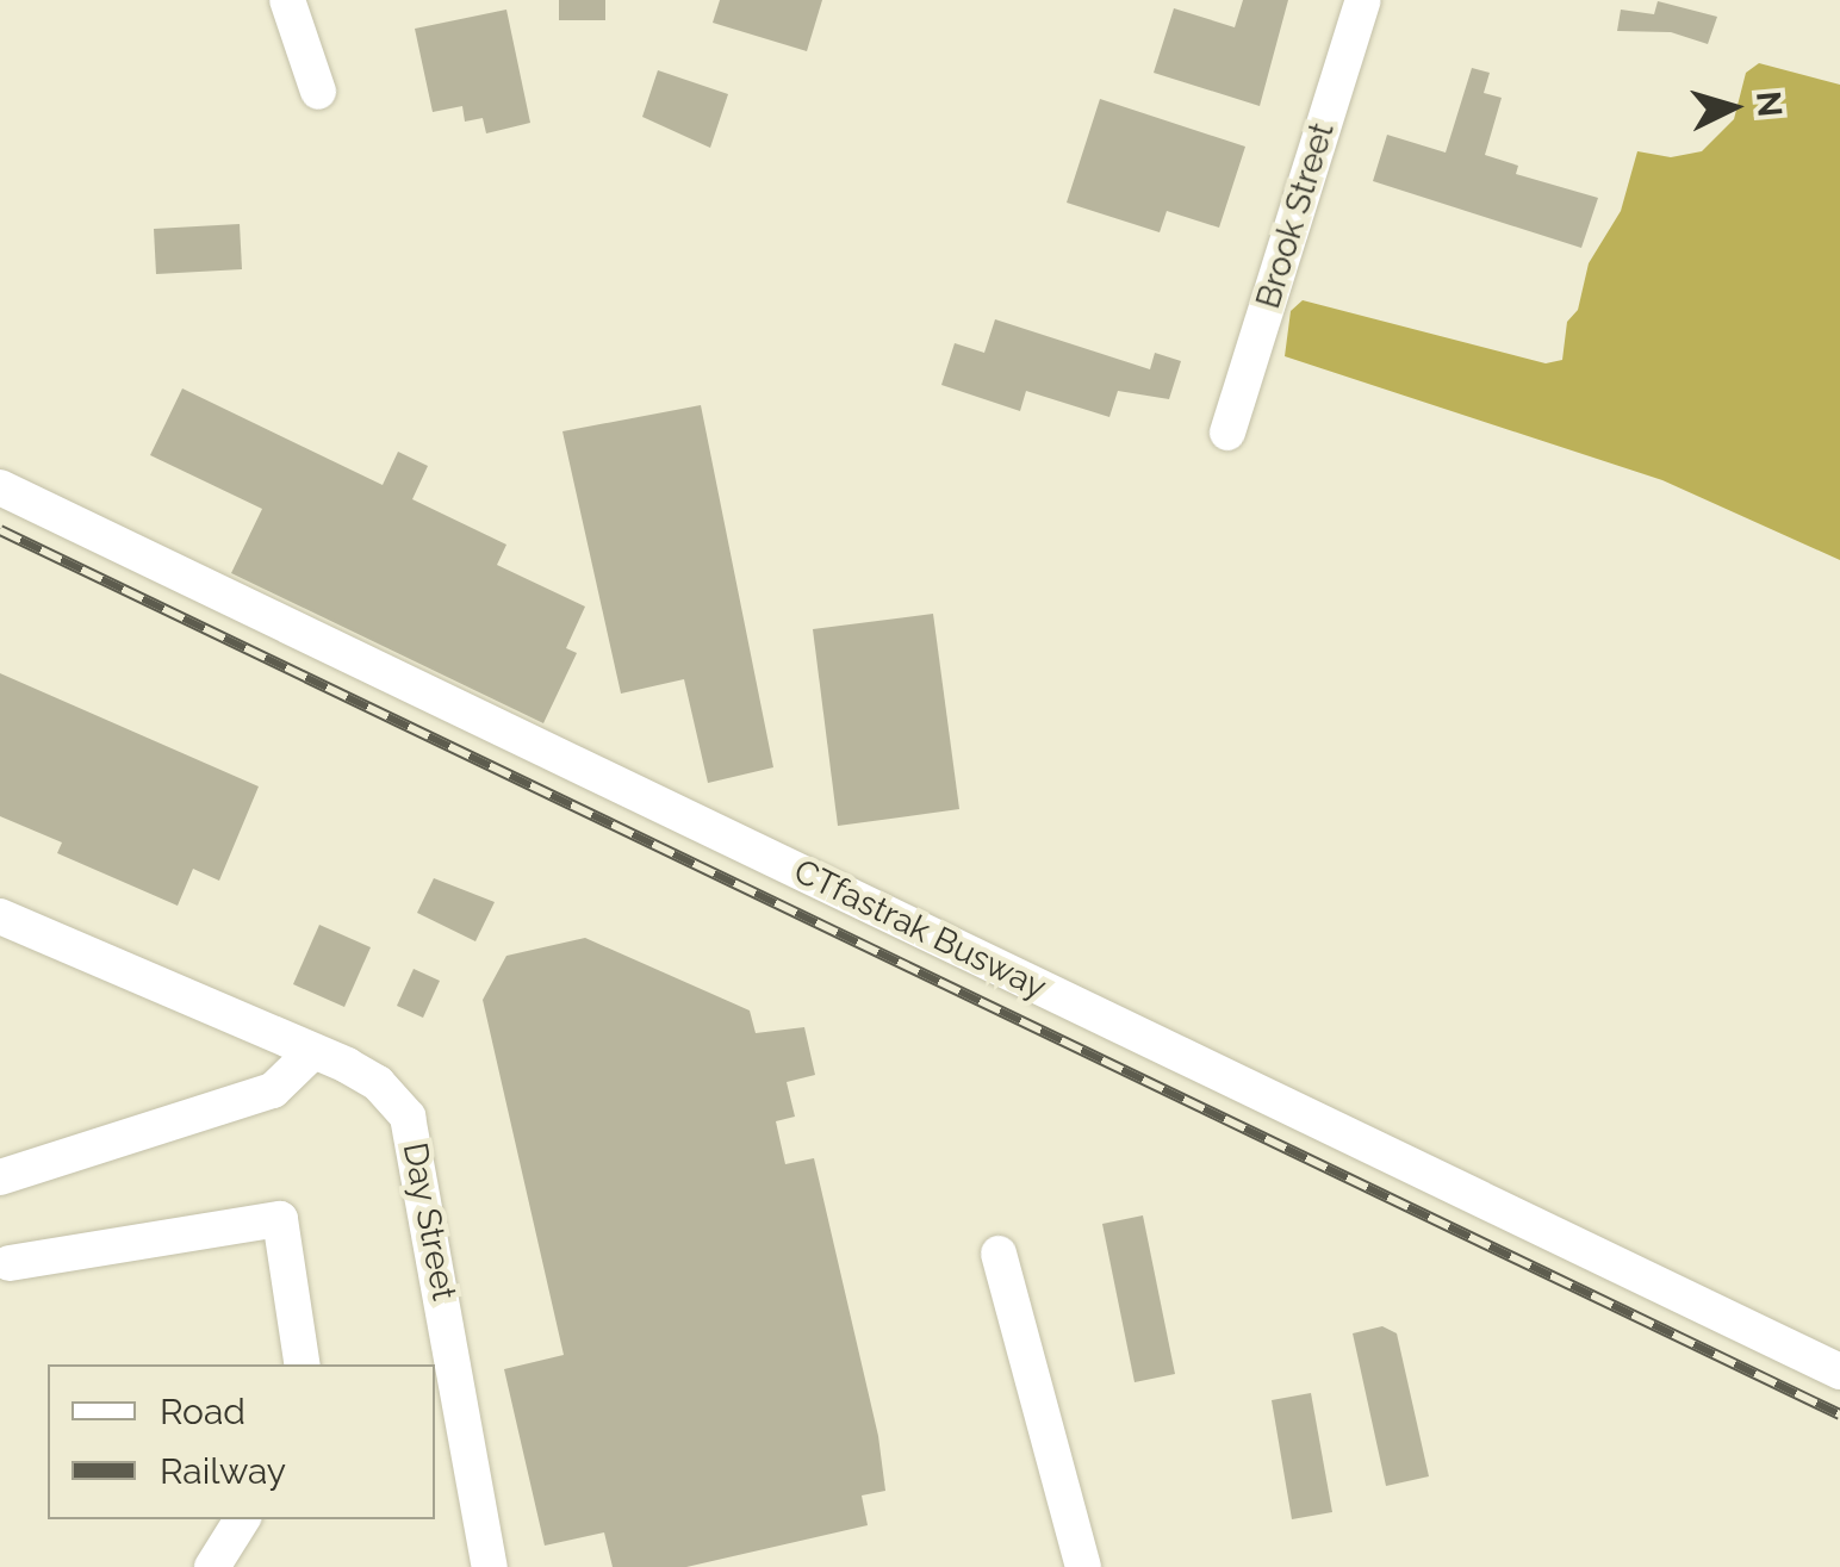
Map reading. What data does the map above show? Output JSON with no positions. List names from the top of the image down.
{
  "streets": {
    "street": ["Brook Street", "CTfastrak Busway", "Day Street"]
  },
  "legend": ["Road", "Railway"],
  "north": "right"
}
